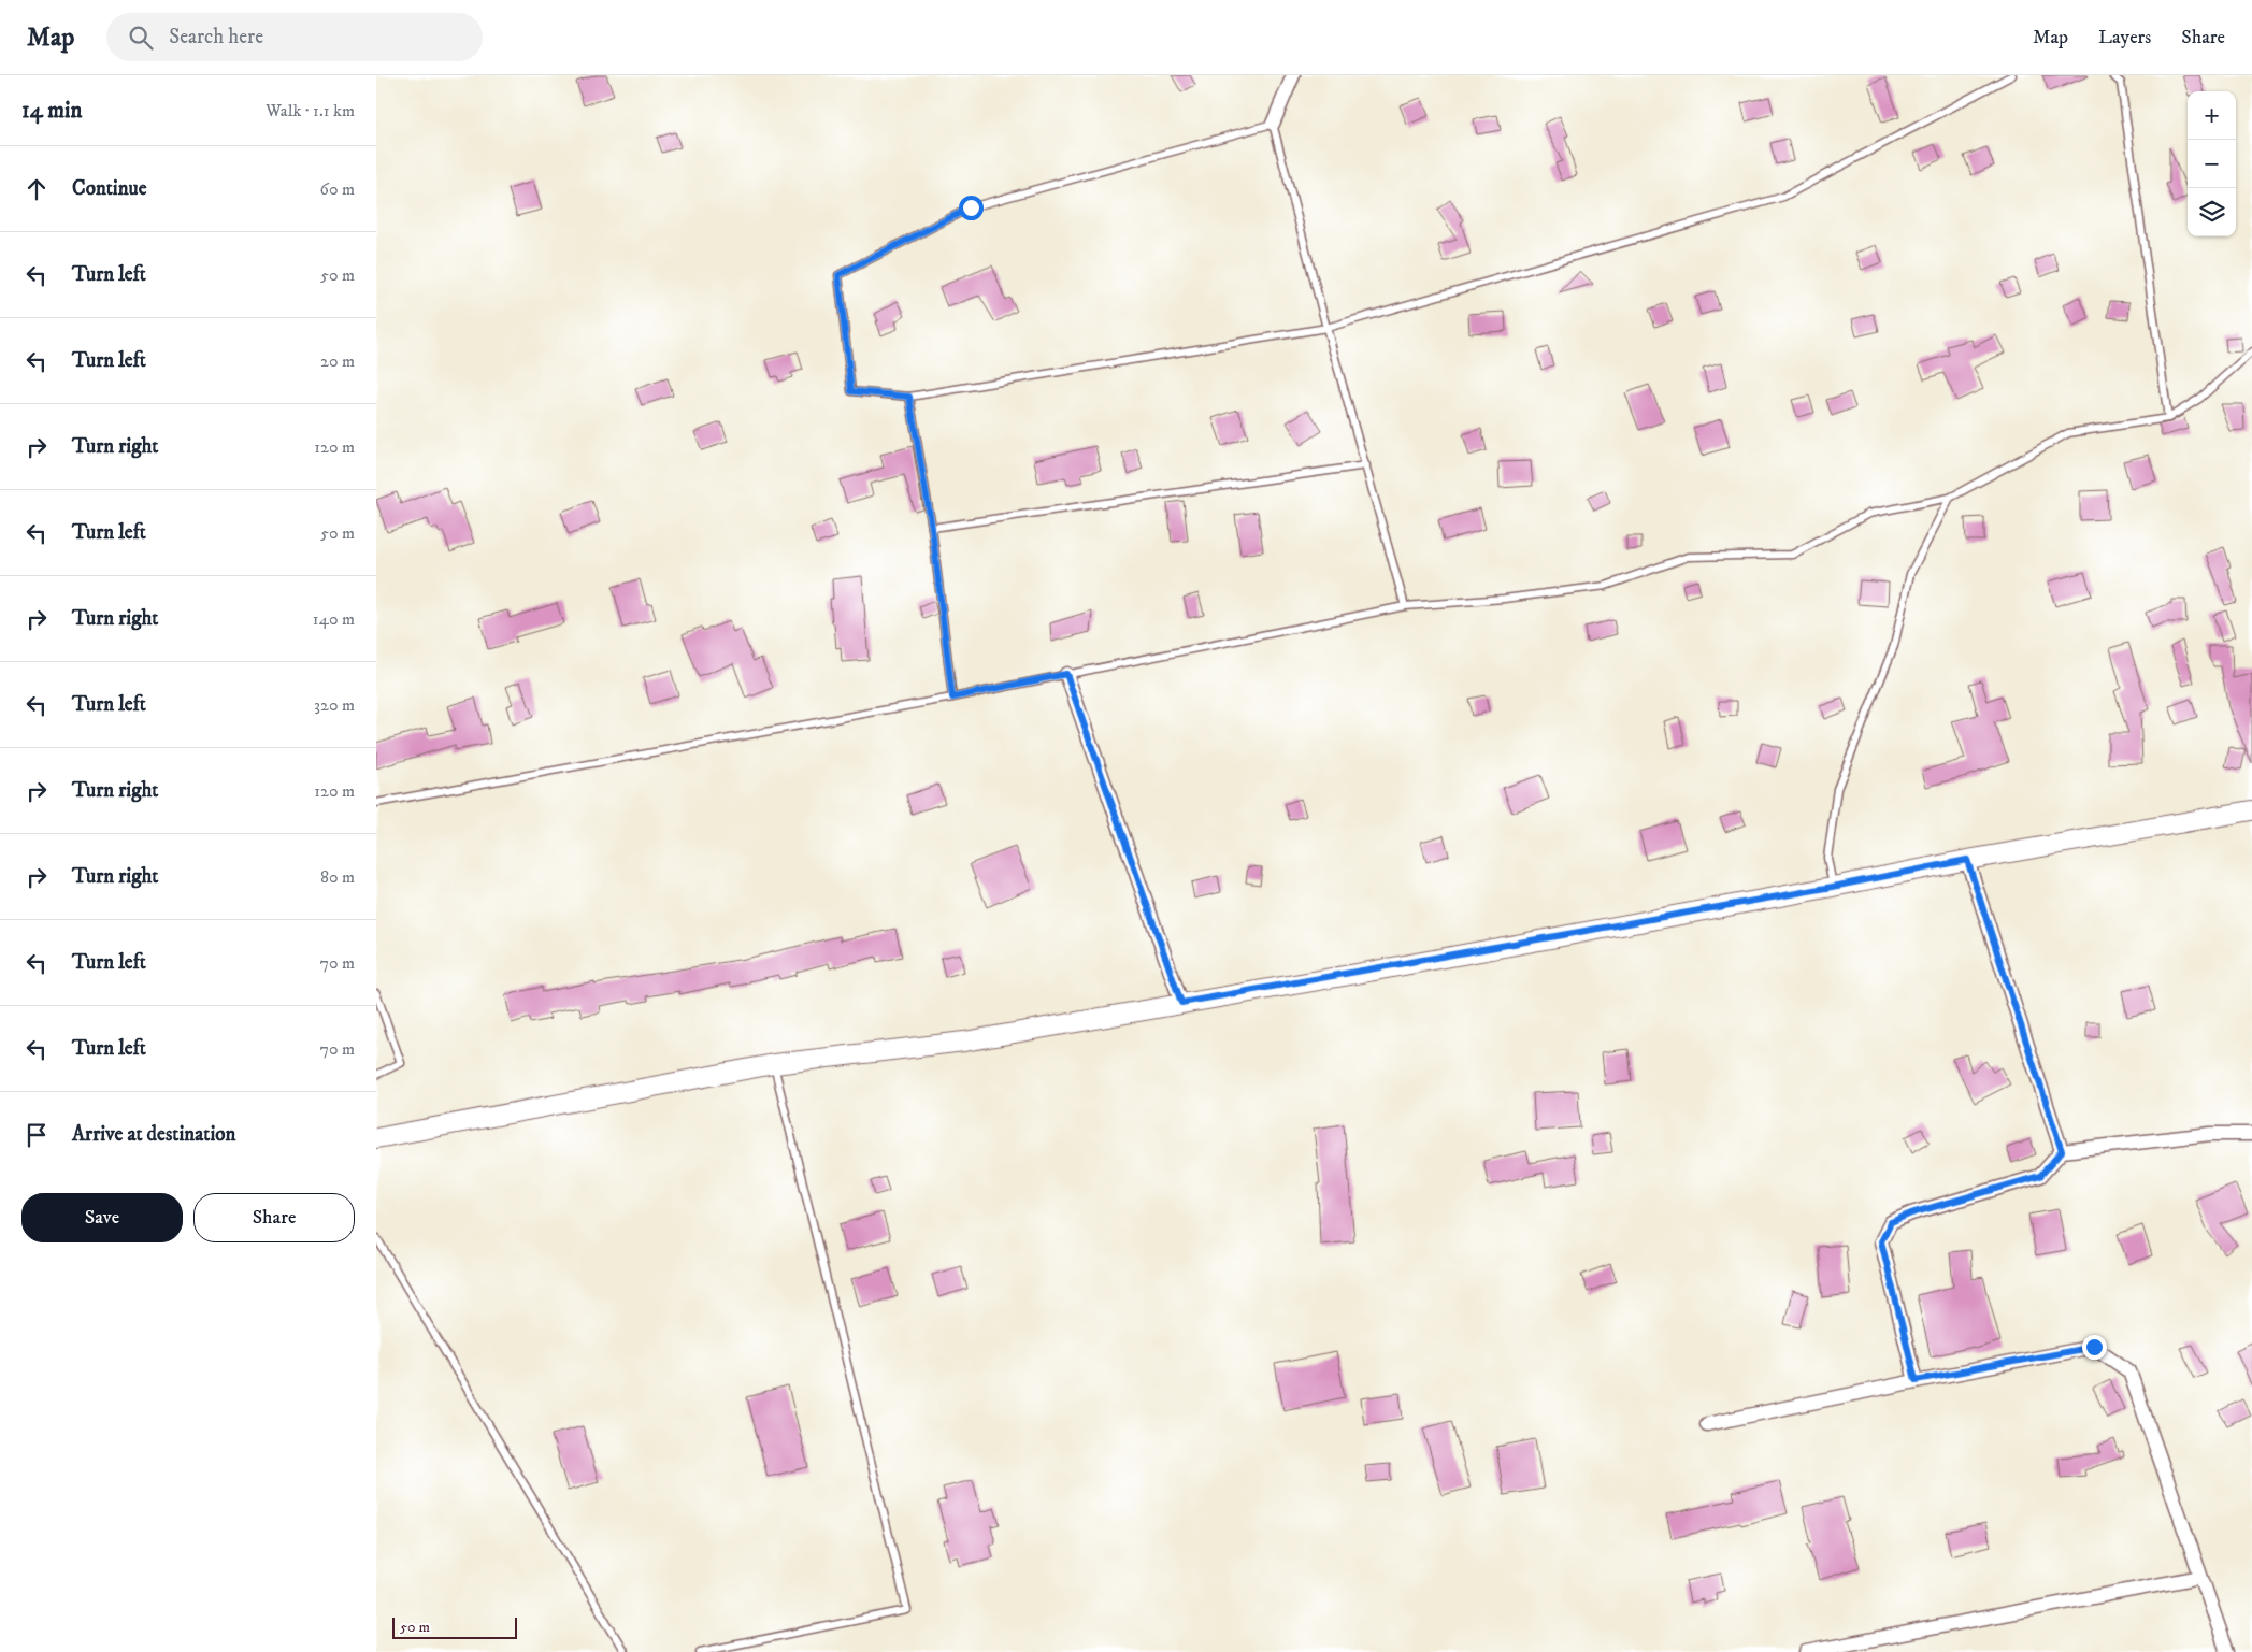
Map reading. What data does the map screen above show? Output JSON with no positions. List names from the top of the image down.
{
  "scale_bar": "50 m",
  "page": {
    "header": "Map",
    "search": "Search here",
    "nav": ["Map", "Layers", "Share"],
    "heading": ["14 min", "Walk · 1.1 km"],
    "map_buttons": ["+", "−"],
    "list": [
      ["Continue", "60 m"],
      ["Turn left", "50 m"],
      ["Turn left", "20 m"],
      ["Turn right", "120 m"],
      ["Turn left", "50 m"],
      ["Turn right", "140 m"],
      ["Turn left", "320 m"],
      ["Turn right", "120 m"],
      ["Turn right", "80 m"],
      ["Turn left", "70 m"],
      ["Turn left", "70 m"],
      "Arrive at destination"
    ],
    "buttons": ["Save", "Share"],
    "scale": "50 m"
  }
}
